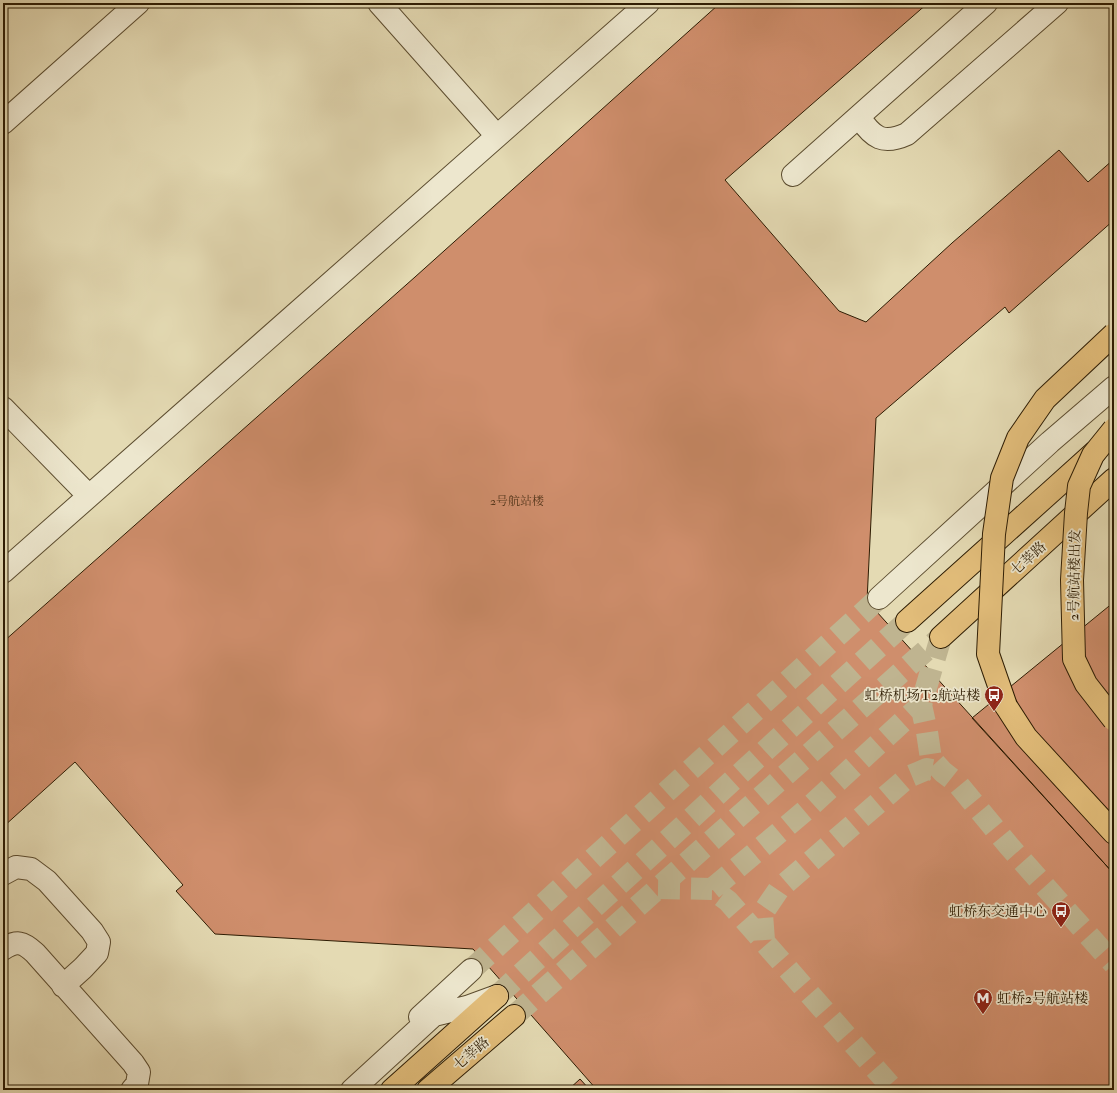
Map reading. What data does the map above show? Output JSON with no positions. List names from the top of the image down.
{
  "streets": {
    "main road": ["七莘路", "2号航站楼出发"]
  },
  "places": {
    "bus stop": ["虹桥机场T2航站楼", "虹桥东交通中心"],
    "metro station": ["虹桥2号航站楼"]
  },
  "house_numbers": ["2号航站楼"]
}
